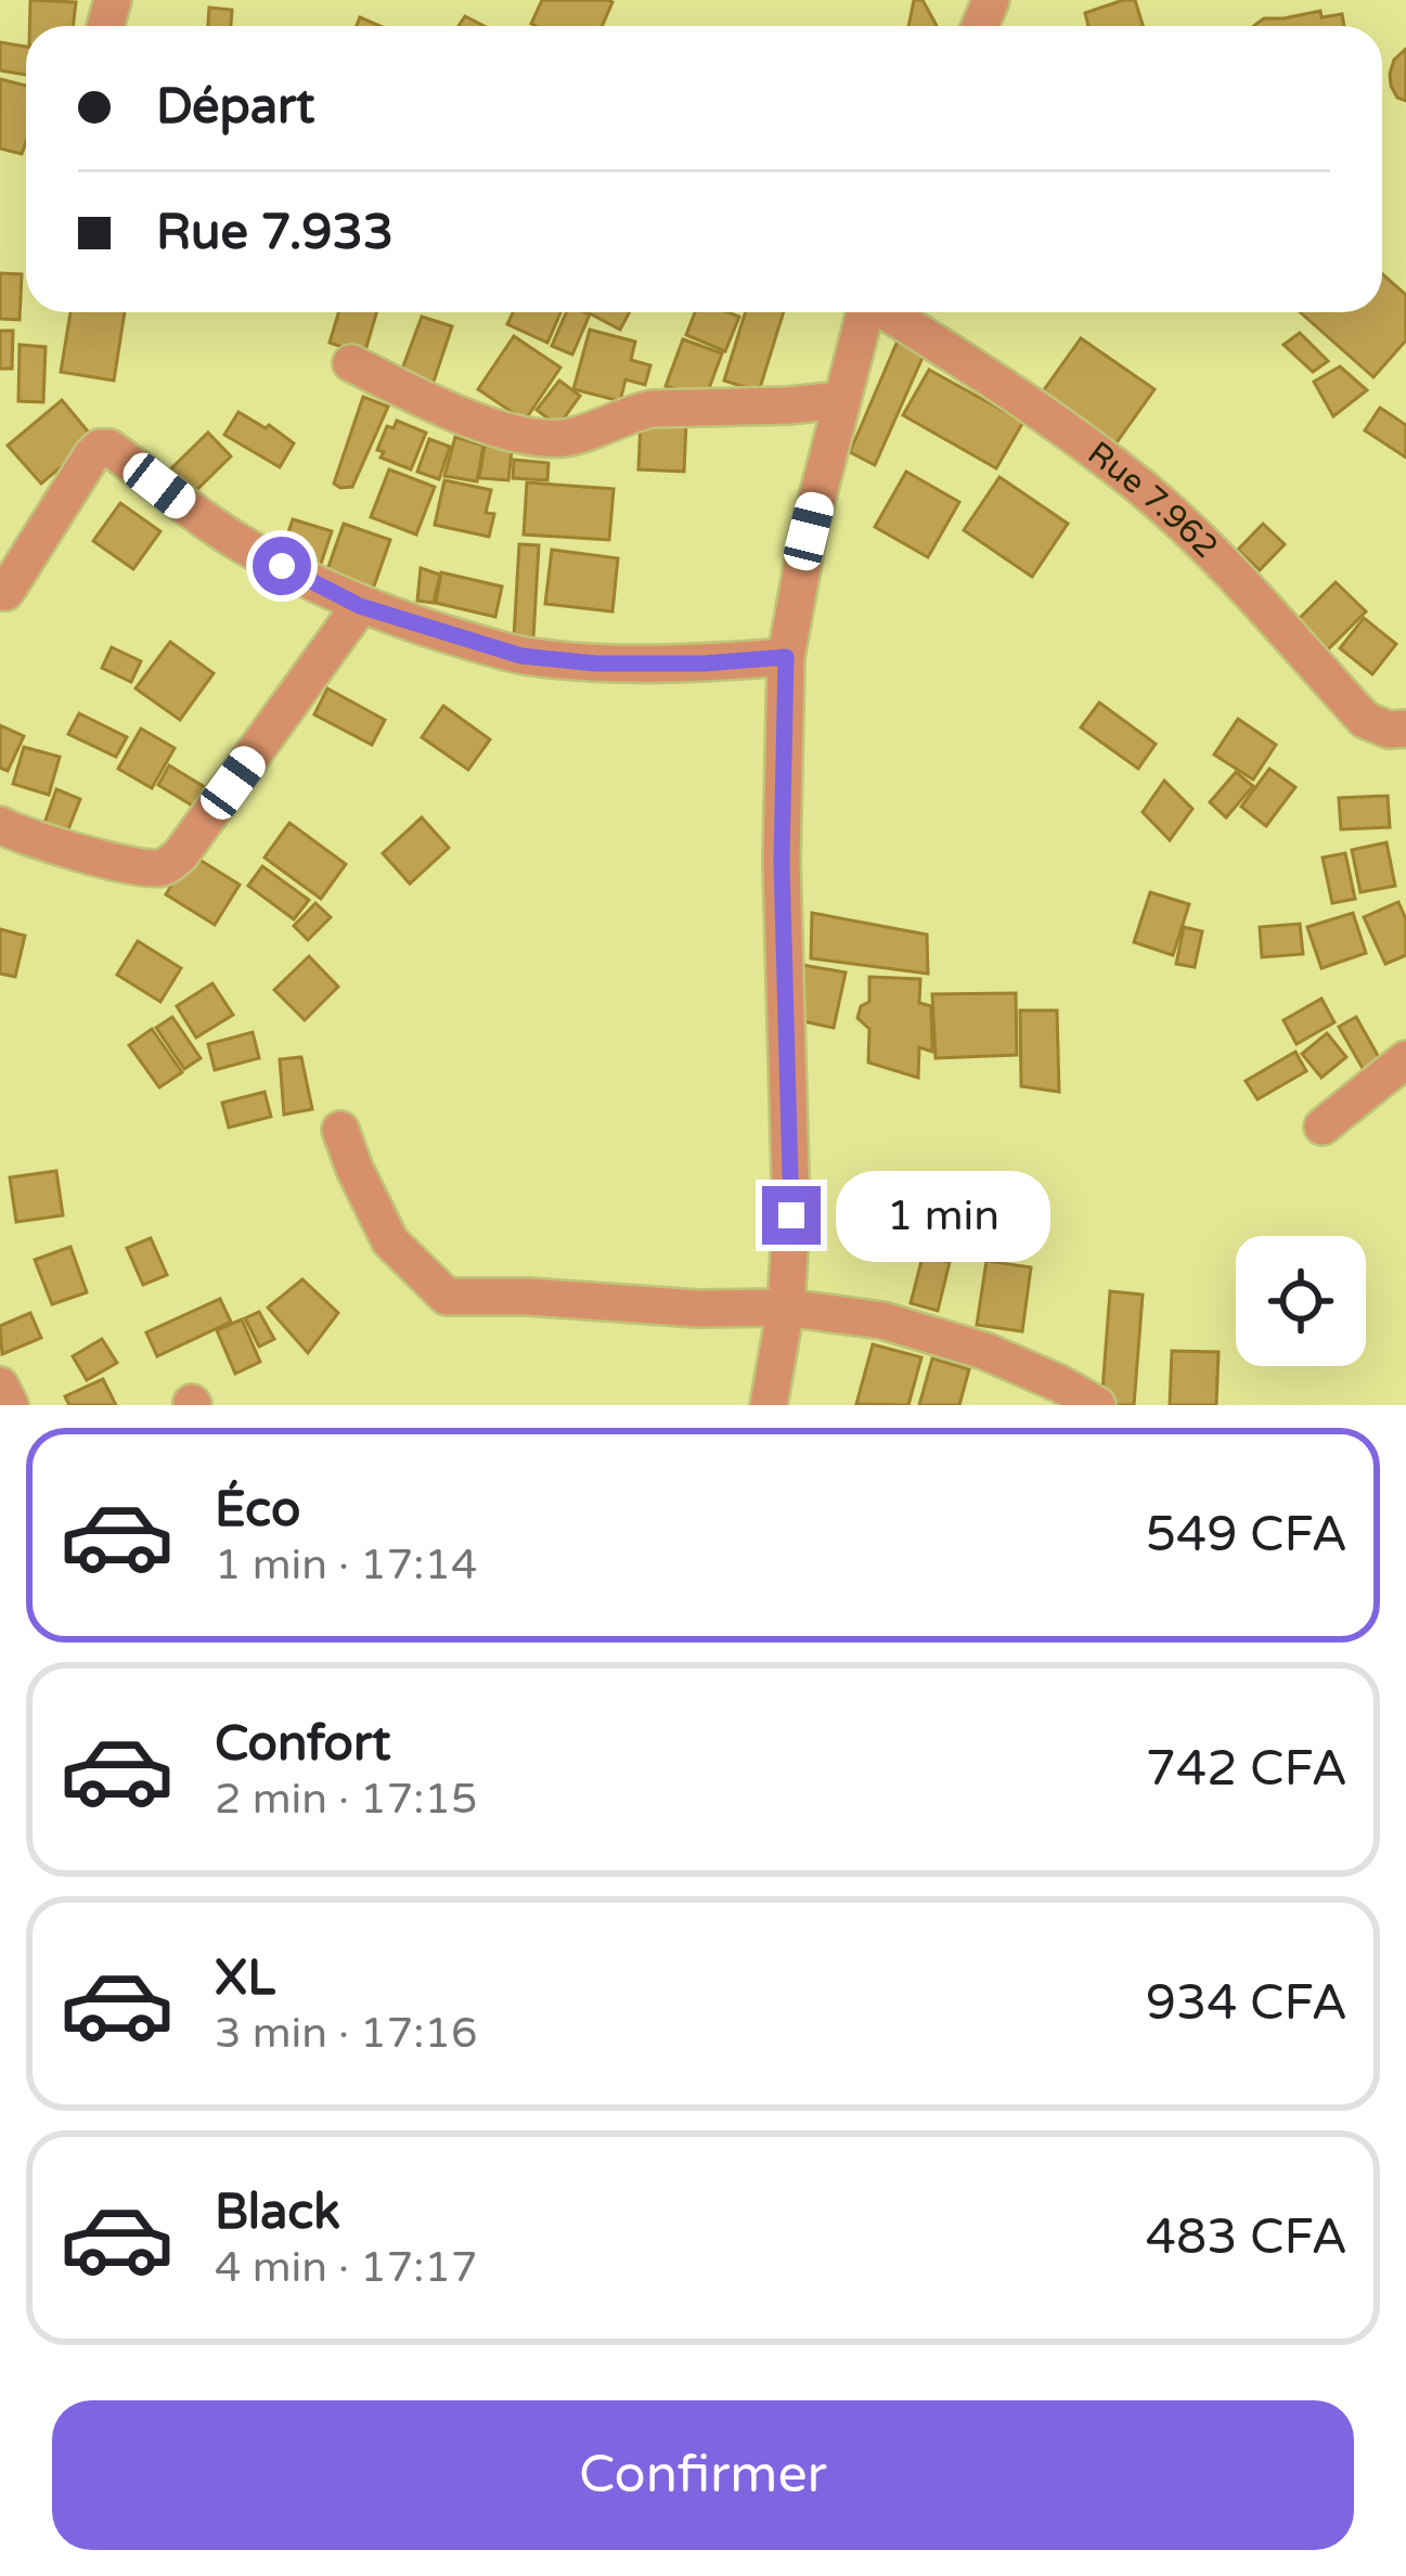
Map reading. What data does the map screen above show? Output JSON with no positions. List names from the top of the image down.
{
  "streets": {
    "street": ["Rue 7.962"]
  },
  "page": {
    "banner": ["Départ", "Rue 7.933"],
    "bubble": "1 min",
    "list": [
      {
        "name": "Éco",
        "note": "1 min · 17:14",
        "value": "549 CFA"
      },
      {
        "name": "Confort",
        "note": "2 min · 17:15",
        "value": "742 CFA"
      },
      {
        "name": "XL",
        "note": "3 min · 17:16",
        "value": "934 CFA"
      },
      {
        "name": "Black",
        "note": "4 min · 17:17",
        "value": "483 CFA"
      }
    ],
    "buttons": "Confirmer"
  }
}
